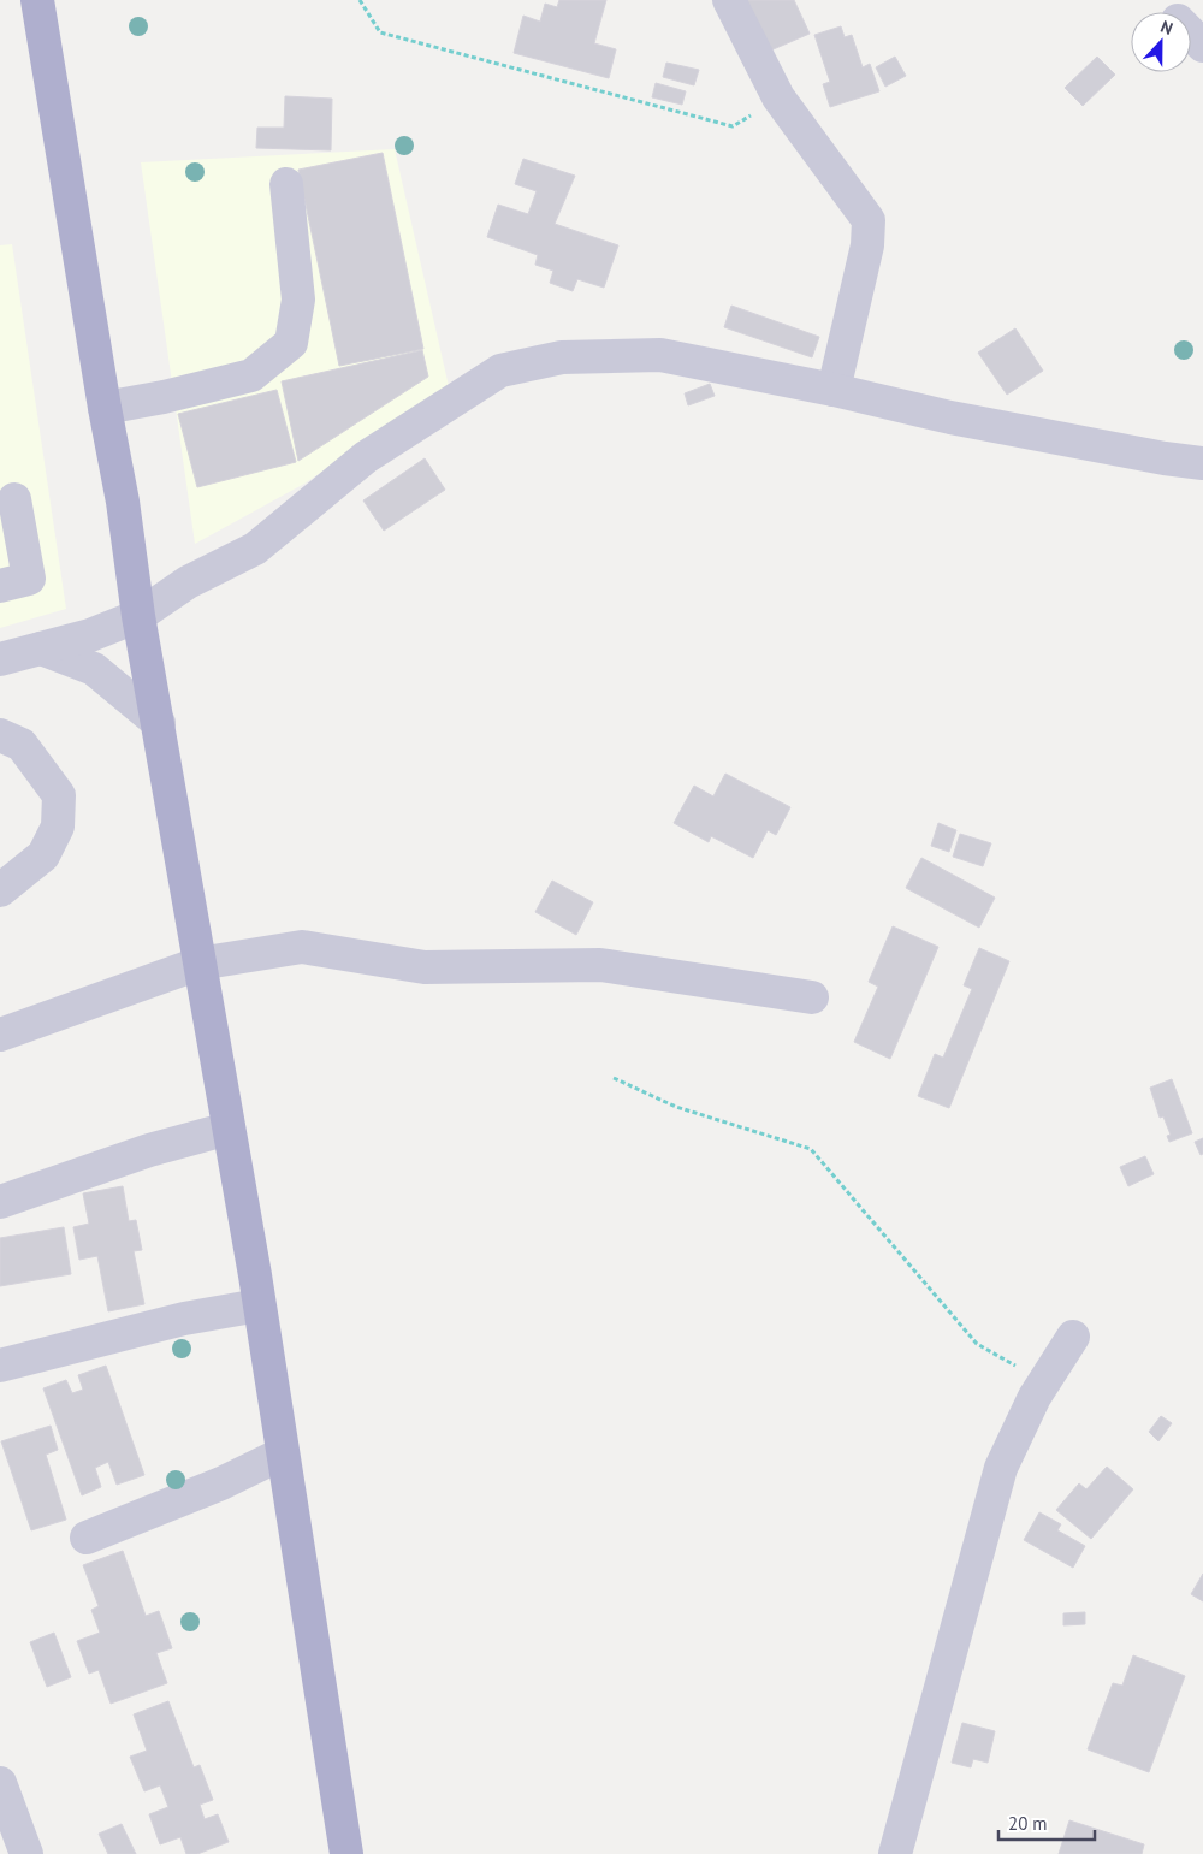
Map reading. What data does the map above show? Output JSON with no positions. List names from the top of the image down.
{
  "scale_bar": "20 m",
  "north": "top"
}
